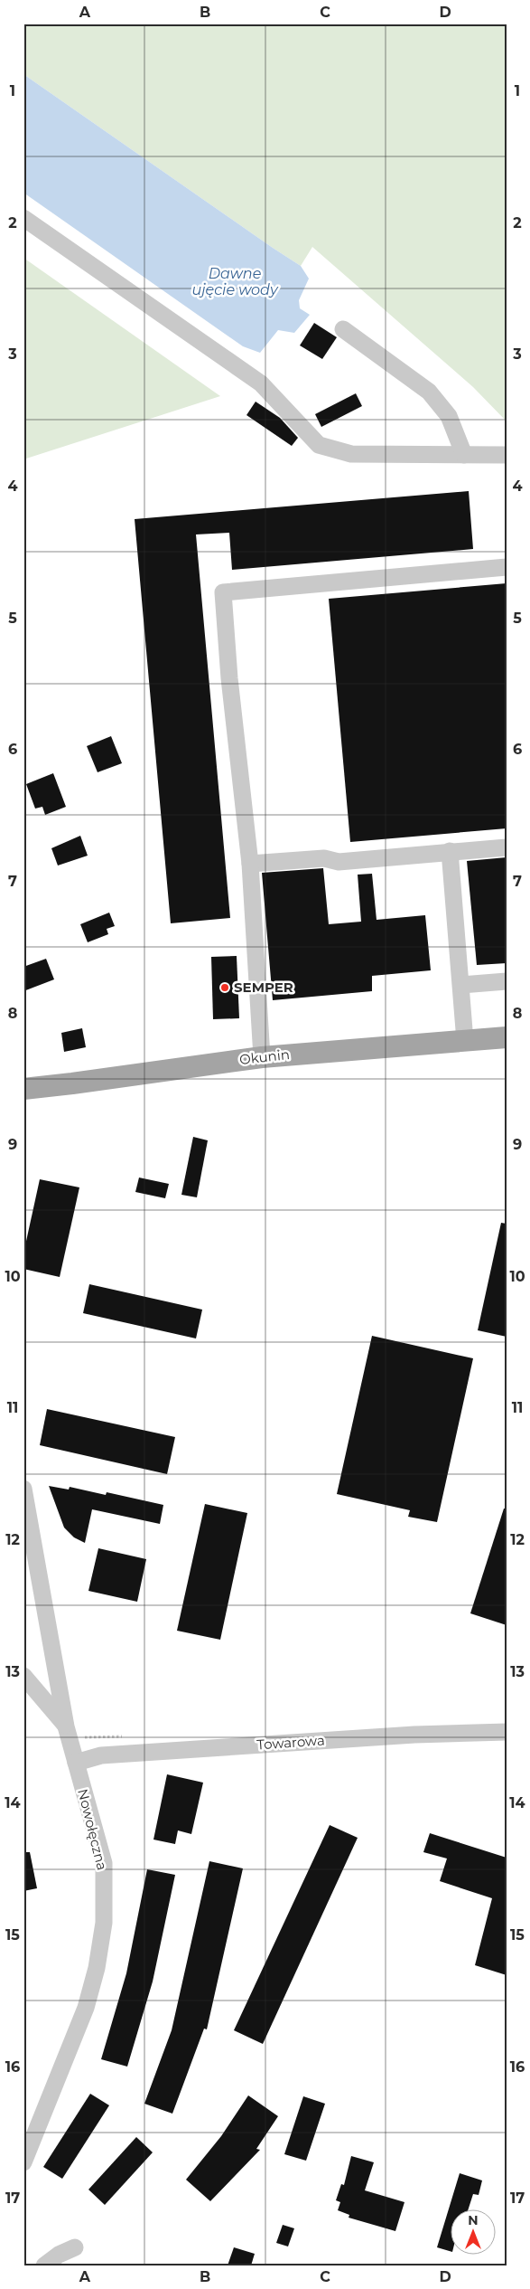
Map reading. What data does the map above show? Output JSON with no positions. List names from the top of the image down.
{
  "streets": {
    "main road": ["Okunin"],
    "street": ["Towarowa", "Nowołęczna"]
  },
  "crossings": [
    ["Towarowa", "Nowołęczna"]
  ],
  "water": ["Dawne ujęcie wody"],
  "places": ["SEMPER"],
  "north": "top",
  "grid": {
    "columns": [
      "A",
      "B",
      "C",
      "D"
    ],
    "rows": [
      "1",
      "2",
      "3",
      "4",
      "5",
      "6",
      "7",
      "8",
      "9",
      "10",
      "11",
      "12",
      "13",
      "14",
      "15",
      "16",
      "17"
    ]
  }
}
